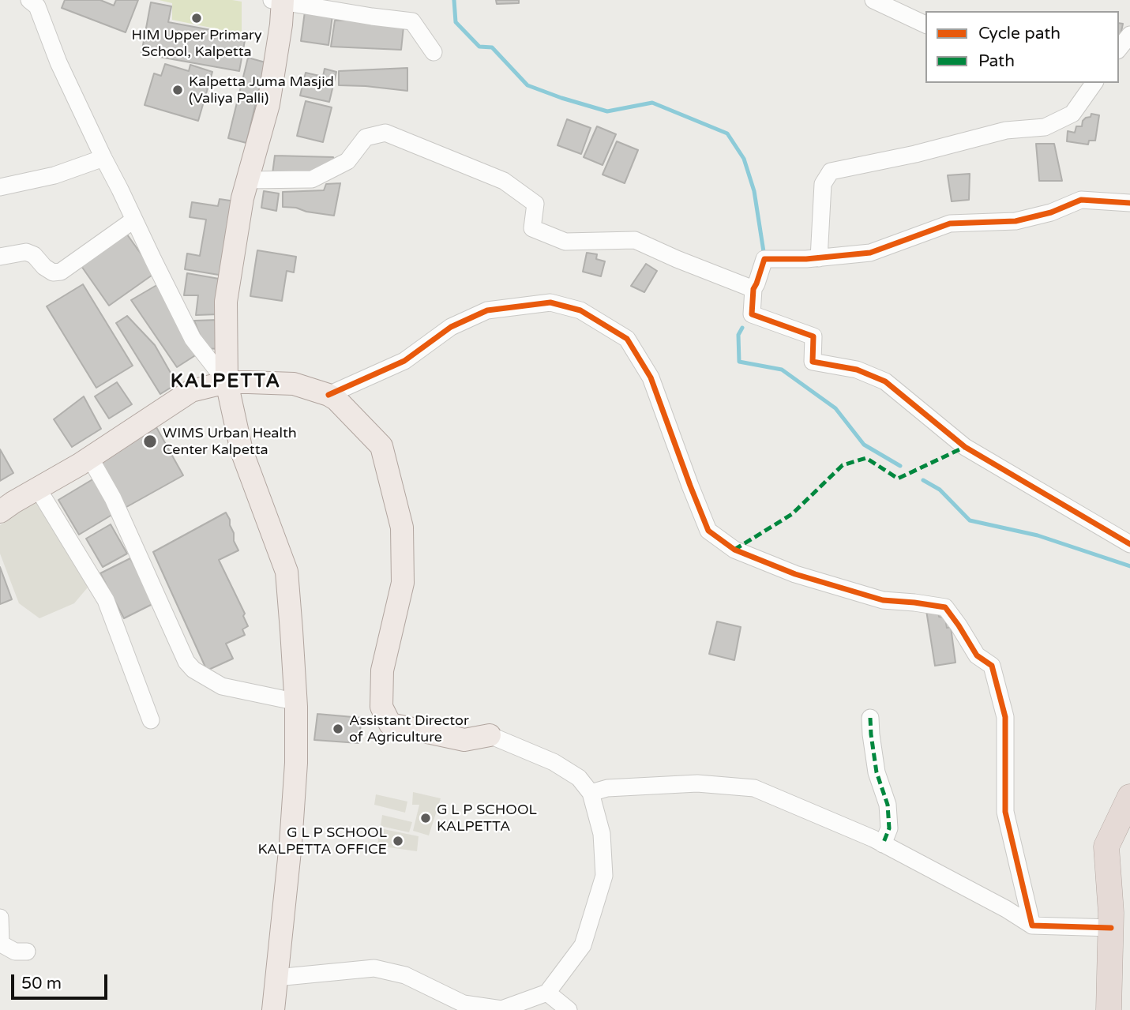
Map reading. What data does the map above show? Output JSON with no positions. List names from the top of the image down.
{
  "districts": ["KALPETTA"],
  "places": [
    "HIM Upper Primary School, Kalpetta",
    "Kalpetta Juma Masjid (Valiya Palli)",
    "WIMS Urban Health Center Kalpetta",
    "Assistant Director of Agriculture",
    "G L P SCHOOL KALPETTA",
    "G L P SCHOOL KALPETTA OFFICE"
  ],
  "legend": ["Cycle path", "Path"],
  "scale_bar": "50 m"
}
